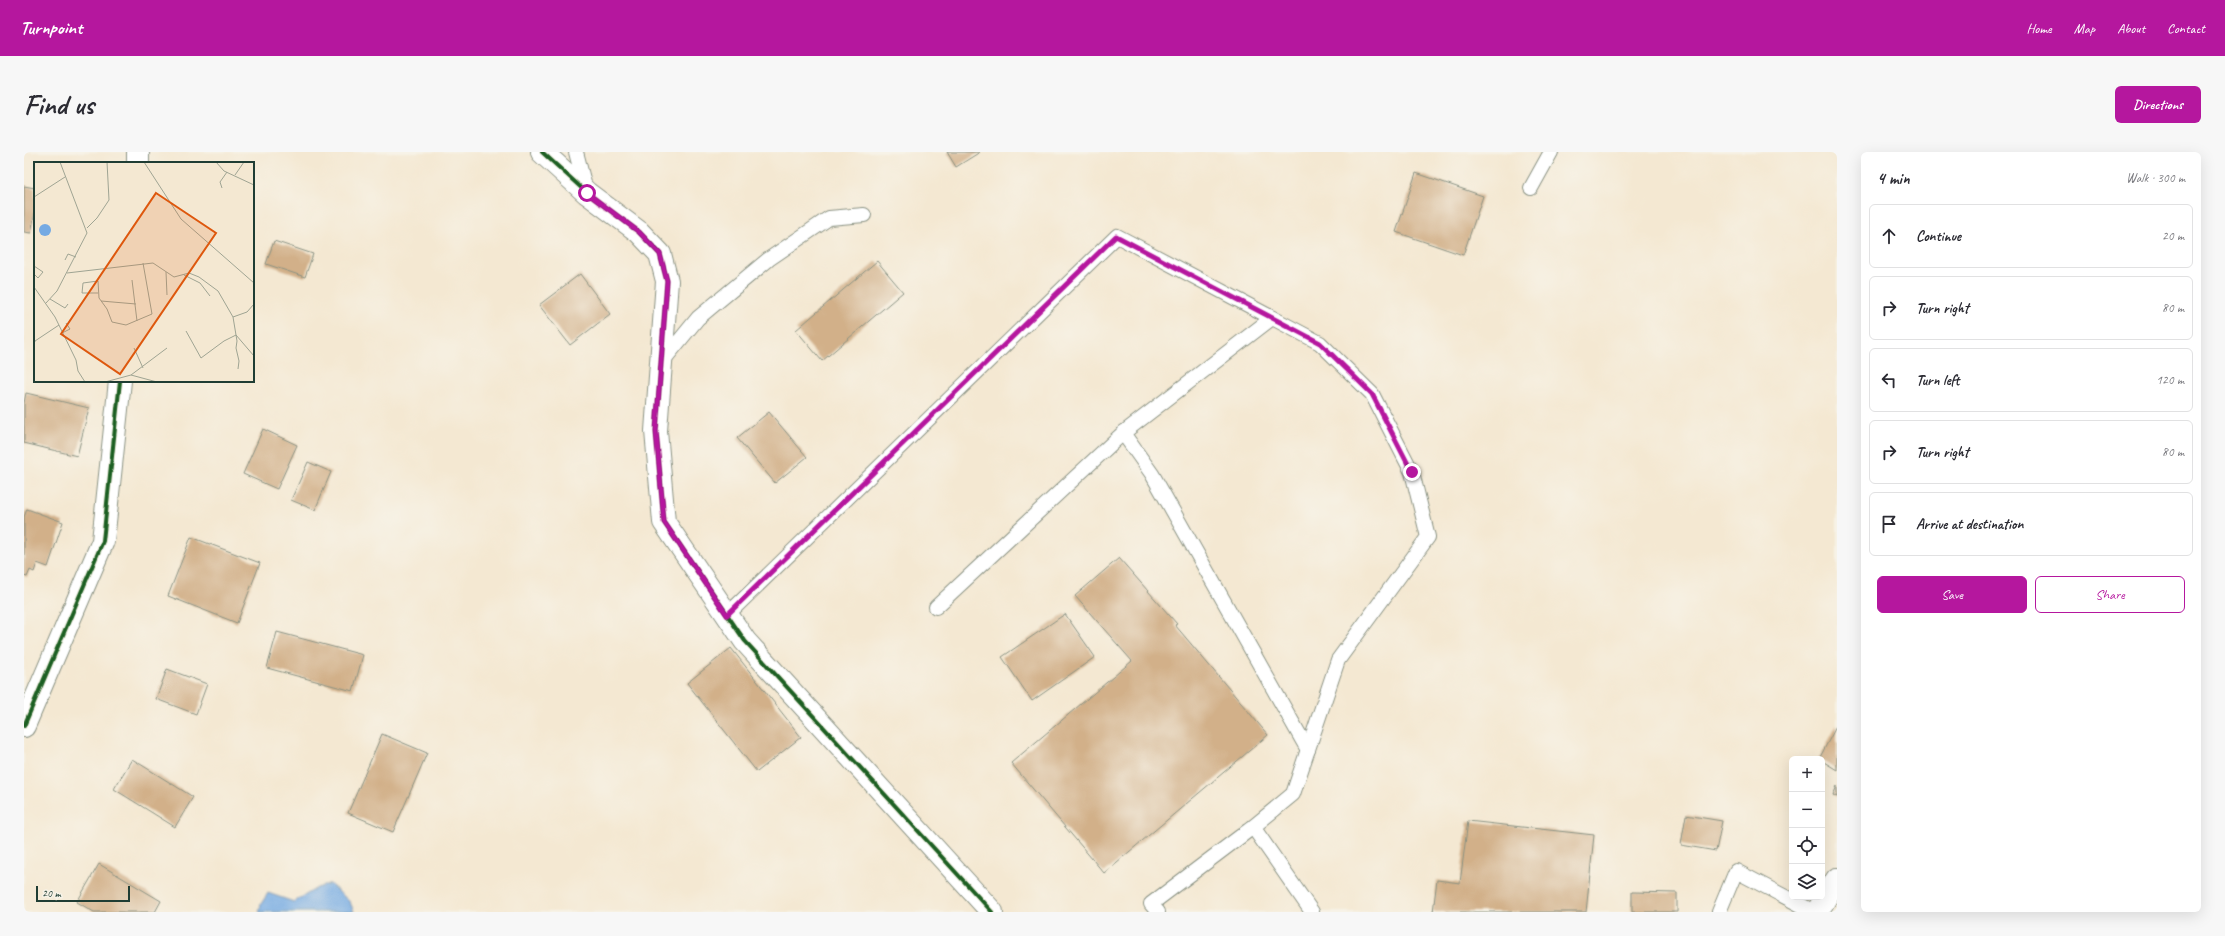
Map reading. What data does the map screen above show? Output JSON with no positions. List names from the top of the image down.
{
  "scale_bar": "20 m",
  "page": {
    "header": "Turnpoint",
    "nav": [
      "Home",
      "Map",
      "About",
      "Contact"
    ],
    "buttons": [
      "Directions",
      ["Save", "Share"]
    ],
    "title": "Find us",
    "heading": ["4 min", "Walk · 300 m"],
    "list": [
      ["Continue", "20 m"],
      ["Turn right", "80 m"],
      ["Turn left", "120 m"],
      ["Turn right", "80 m"],
      "Arrive at destination"
    ],
    "map_buttons": ["+", "−"],
    "scale": "20 m"
  }
}
